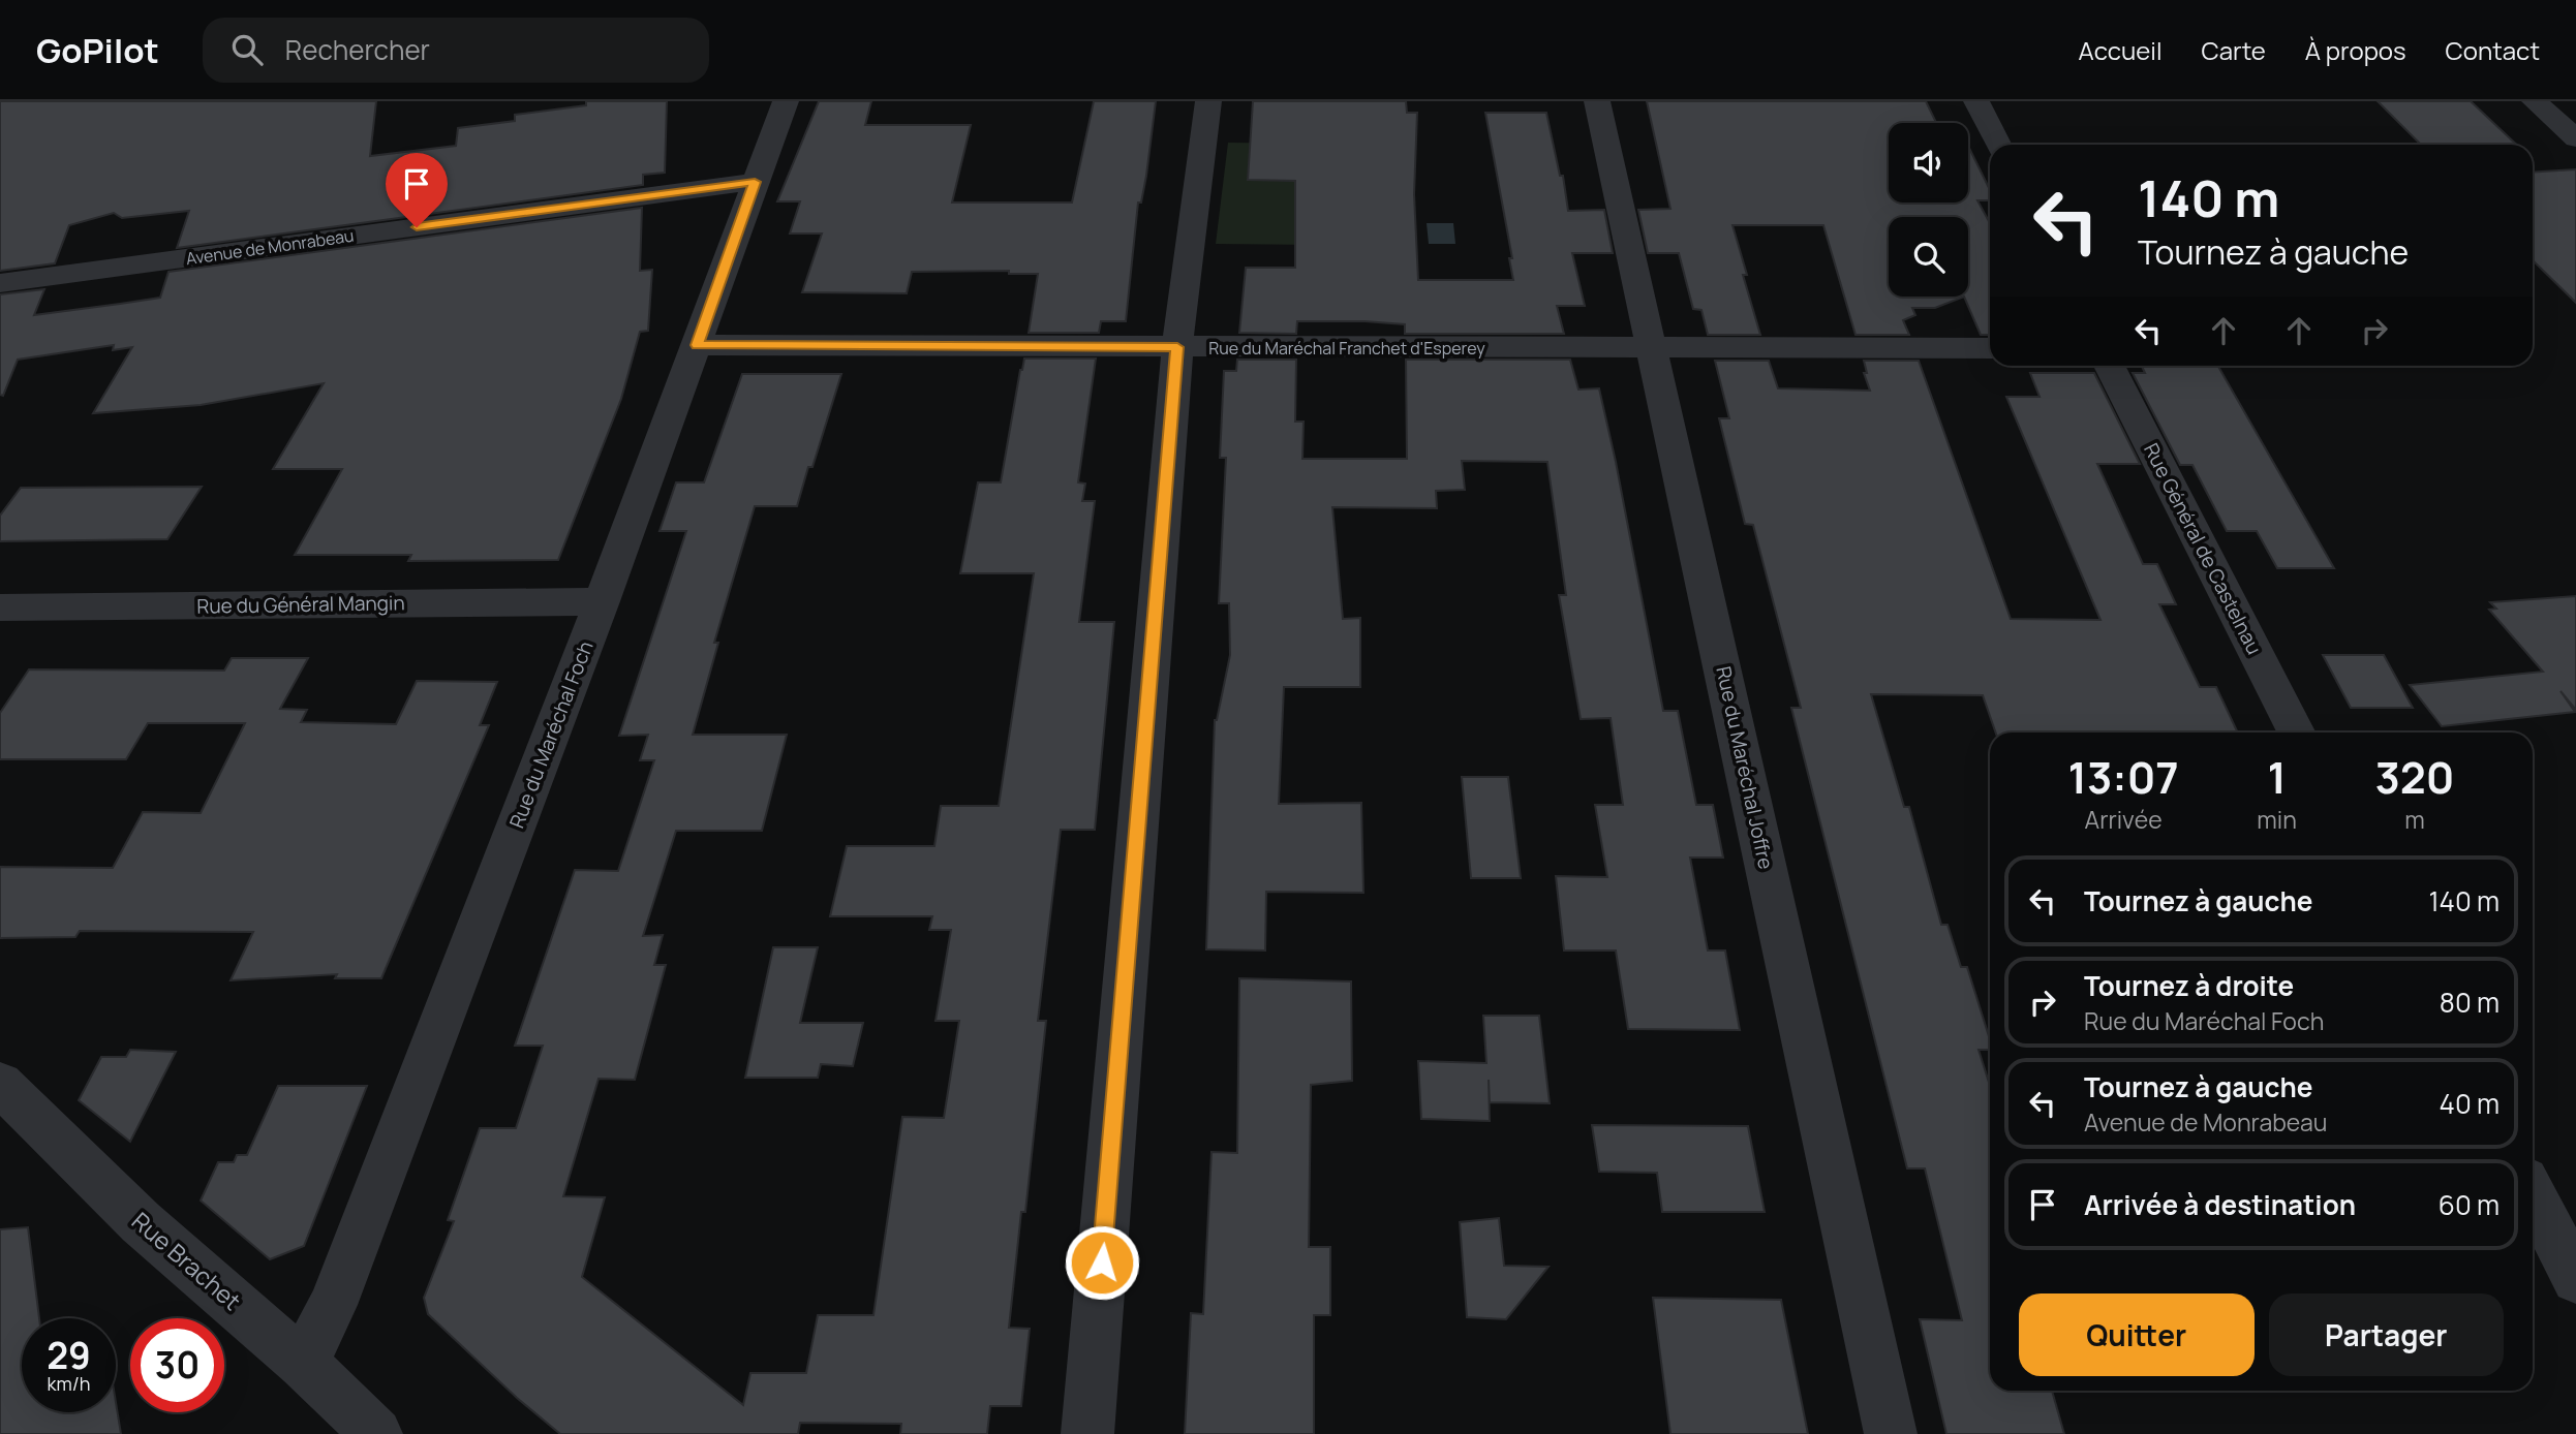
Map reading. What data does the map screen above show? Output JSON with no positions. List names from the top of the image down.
{
  "streets": {
    "street": [
      "Avenue de Monrabeau",
      "Rue du Maréchal Franchet d'Esperey",
      "Rue Général de Castelnau",
      "Rue du Général Mangin",
      "Rue du Maréchal Foch",
      "Rue du Maréchal Joffre",
      "Rue Brachet"
    ]
  },
  "crossings": [
    ["Avenue de Monrabeau", "Rue du Maréchal Foch"],
    ["Rue du Maréchal Franchet d'Esperey", "Rue du Maréchal Foch"],
    ["Rue du Maréchal Franchet d'Esperey", "Rue du Maréchal Joffre"],
    ["Rue du Général Mangin", "Rue du Maréchal Foch"],
    ["Rue du Maréchal Foch", "Rue Brachet"]
  ],
  "page": {
    "header": "GoPilot",
    "search": "Rechercher",
    "nav": [
      "Accueil",
      "Carte",
      "À propos",
      "Contact"
    ],
    "turn": ["140 m", "Tournez à gauche"],
    "eta": [
      "13:07",
      "Arrivée",
      "1",
      "min",
      "320",
      "m"
    ],
    "list": [
      {
        "name": "Tournez à gauche",
        "value": "140 m"
      },
      {
        "name": "Tournez à droite",
        "note": "Rue du Maréchal Foch",
        "value": "80 m"
      },
      {
        "name": "Tournez à gauche",
        "note": "Avenue de Monrabeau",
        "value": "40 m"
      },
      {
        "name": "Arrivée à destination",
        "value": "60 m"
      }
    ],
    "buttons": ["Quitter", "Partager"],
    "speed": "29 km/h",
    "limit": "30"
  }
}
